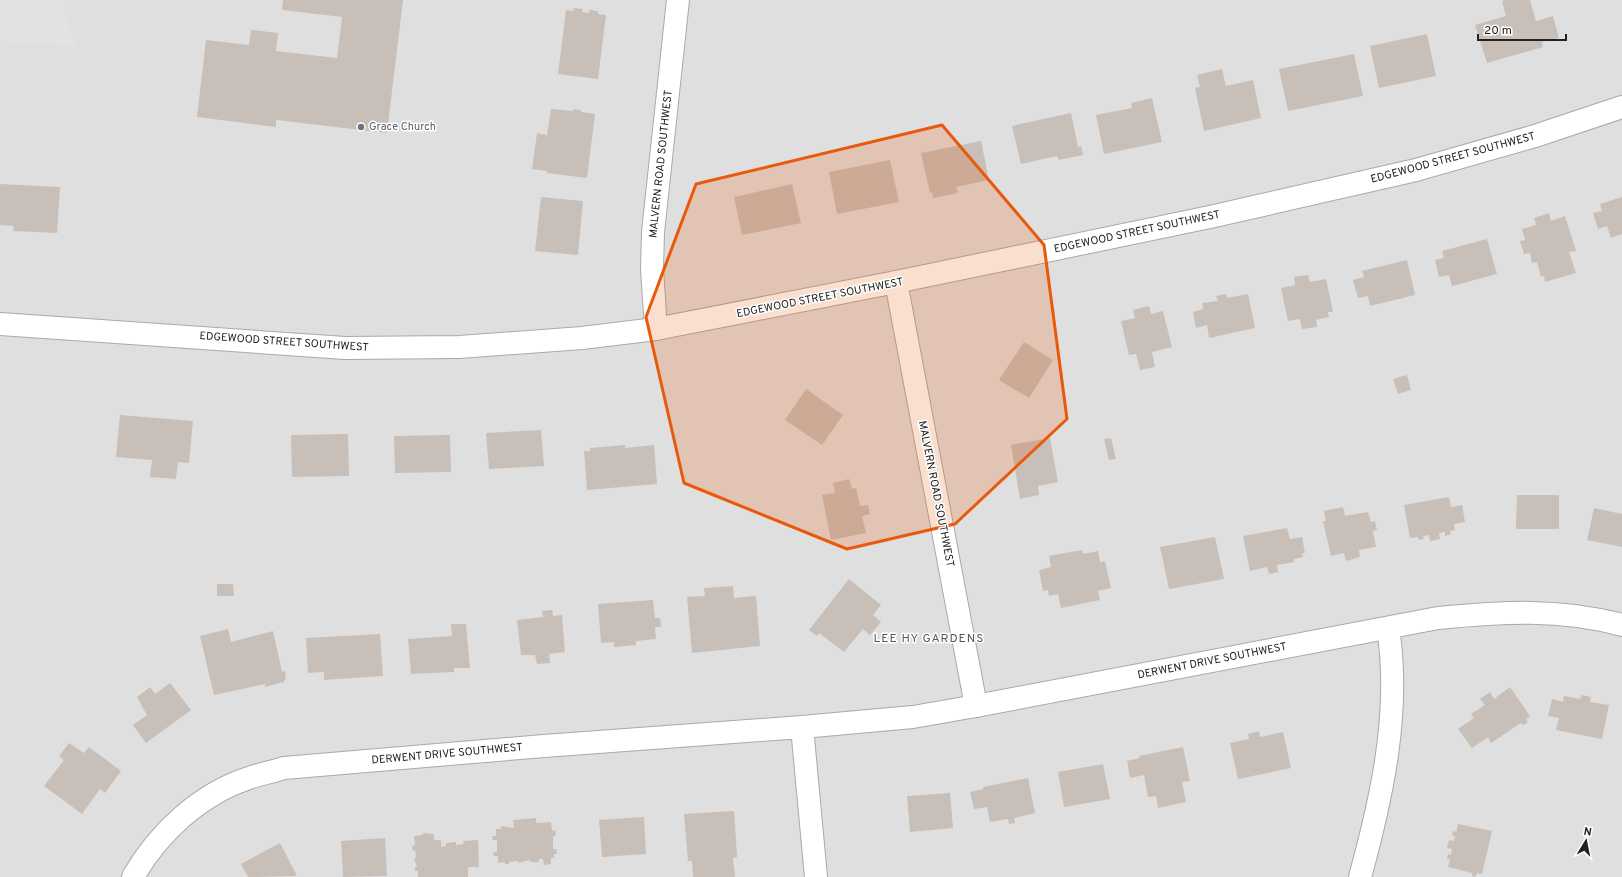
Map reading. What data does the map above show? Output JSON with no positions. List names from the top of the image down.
{
  "streets": {
    "street": ["EDGEWOOD STREET SOUTHWEST", "MALVERN ROAD SOUTHWEST", "DERWENT DRIVE SOUTHWEST"]
  },
  "crossings": [
    ["EDGEWOOD STREET SOUTHWEST", "MALVERN ROAD SOUTHWEST"],
    ["MALVERN ROAD SOUTHWEST", "DERWENT DRIVE SOUTHWEST"]
  ],
  "districts": ["LEE HY GARDENS"],
  "places": ["Grace Church"],
  "scale_bar": "20 m",
  "north": "top"
}
